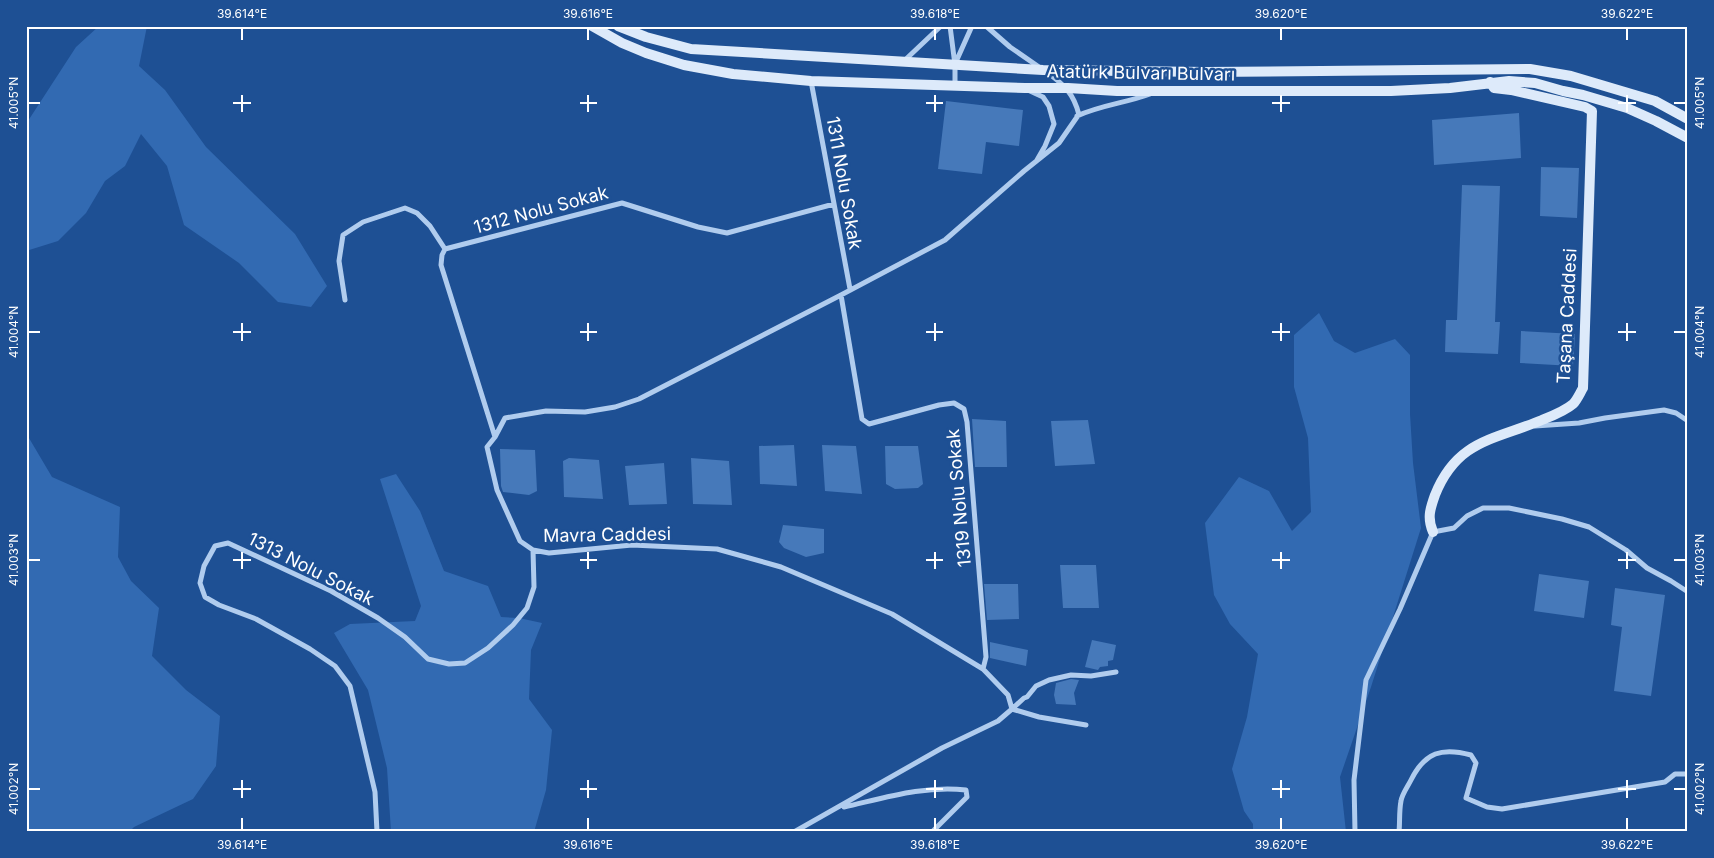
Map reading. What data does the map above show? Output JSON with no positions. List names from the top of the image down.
{
  "streets": {
    "street": [
      "Atatürk Bulvarı Bulvarı",
      "1311 Nolu Sokak",
      "1312 Nolu Sokak",
      "Taşana Caddesi",
      "1319 Nolu Sokak",
      "Mavra Caddesi",
      "1313 Nolu Sokak"
    ]
  },
  "crossings": [
    ["Atatürk Bulvarı Bulvarı", "1311 Nolu Sokak"],
    ["Atatürk Bulvarı Bulvarı", "Taşana Caddesi"],
    ["Atatürk Bulvarı Bulvarı", "Mavra Caddesi"],
    ["1311 Nolu Sokak", "1312 Nolu Sokak"],
    ["1311 Nolu Sokak", "Mavra Caddesi"],
    ["1319 Nolu Sokak", "Mavra Caddesi"],
    ["Mavra Caddesi", "1313 Nolu Sokak"]
  ],
  "coordinates": [
    "39.614°E",
    "39.616°E",
    "39.618°E",
    "39.620°E",
    "39.622°E",
    "41.005°N",
    "41.004°N",
    "41.003°N",
    "41.002°N"
  ]
}
